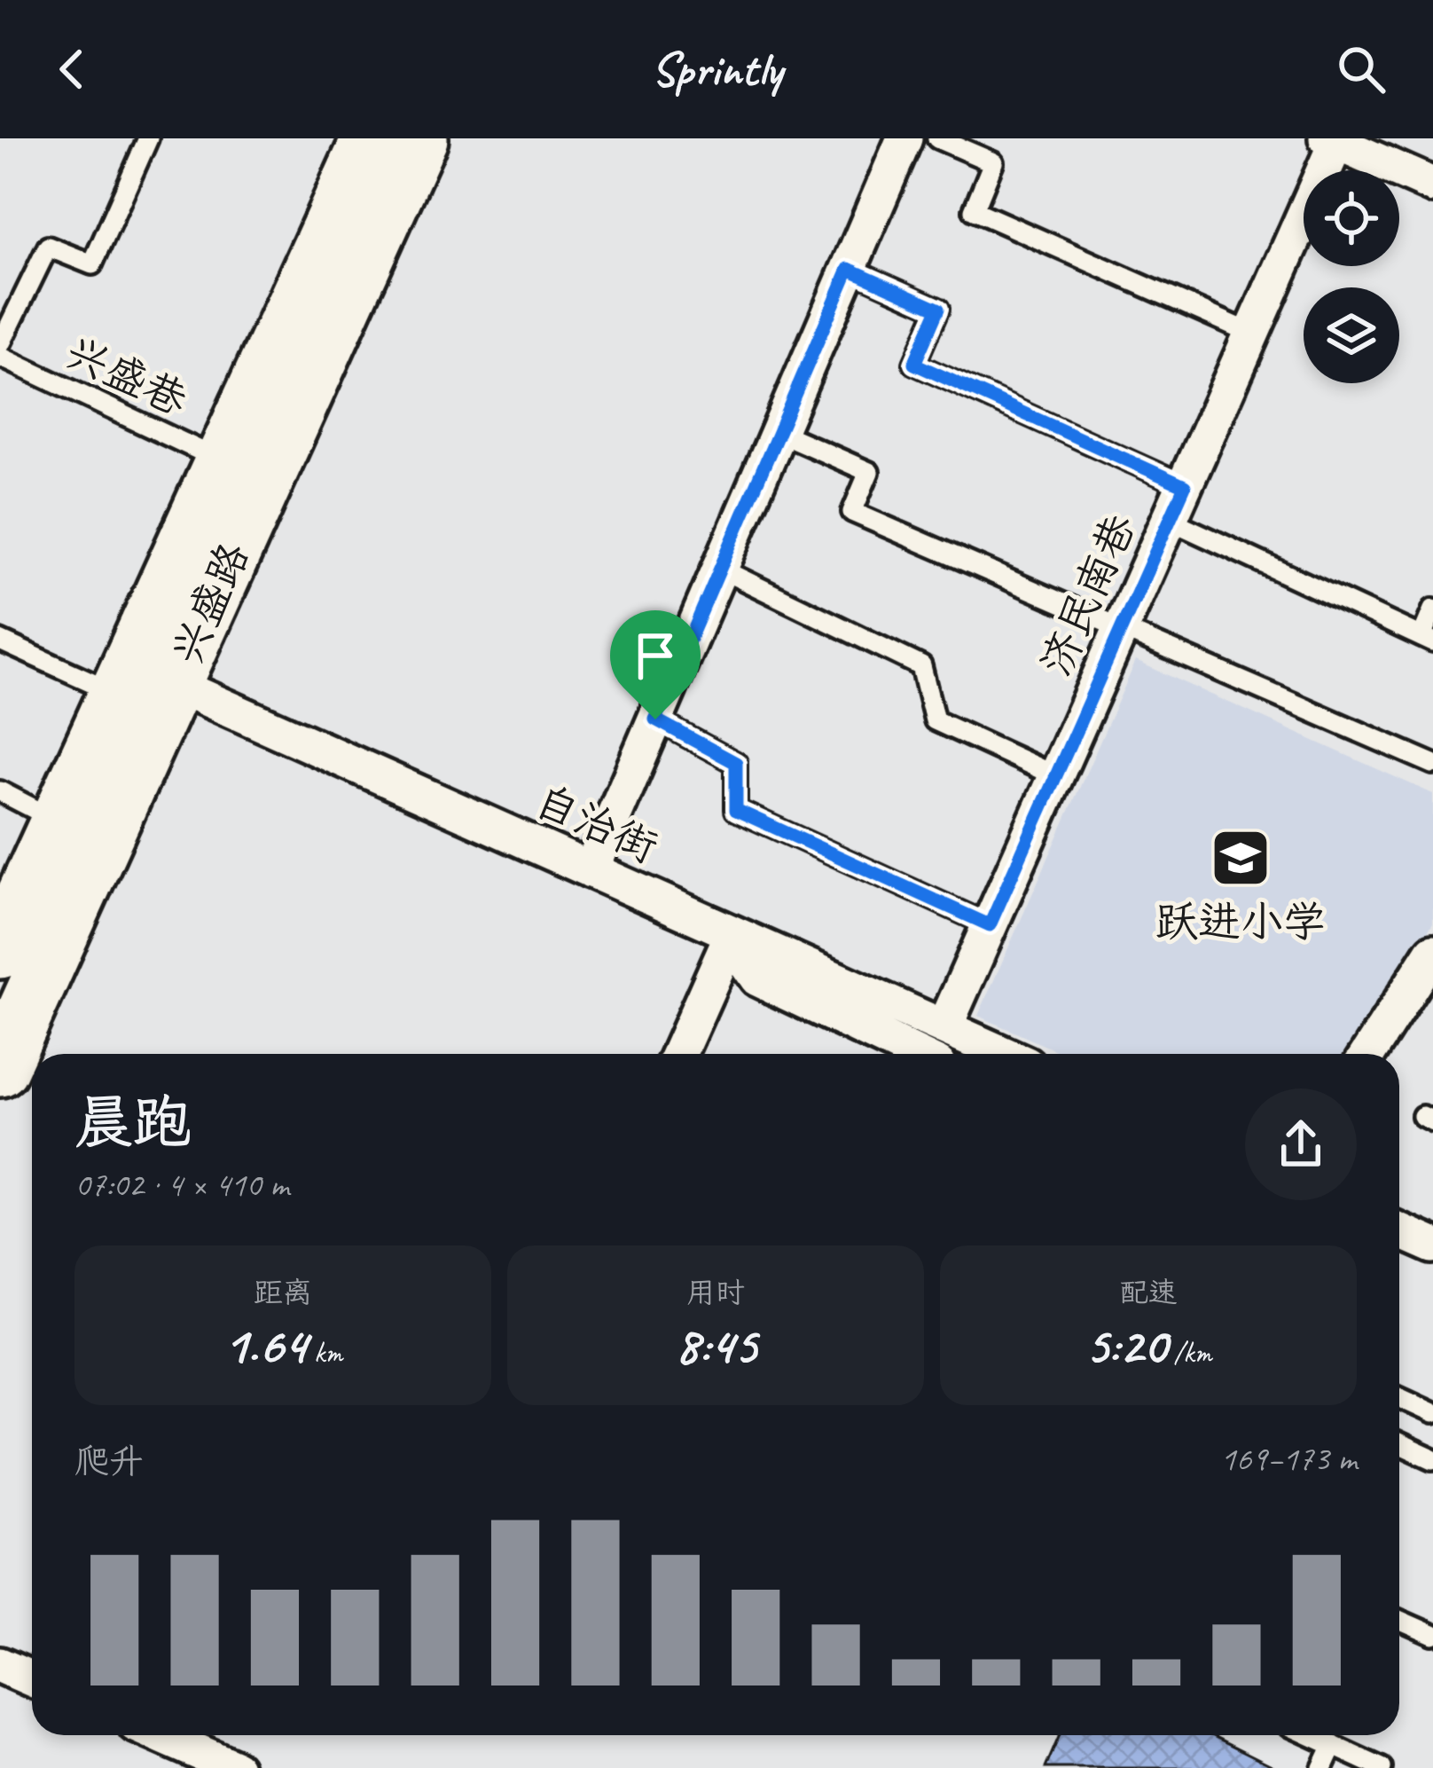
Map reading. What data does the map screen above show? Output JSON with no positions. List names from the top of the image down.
{
  "streets": {
    "main road": ["兴盛路"],
    "street": ["济民南巷", "自治街"],
    "lane": ["兴盛巷"]
  },
  "crossings": [
    ["兴盛巷", "兴盛路"],
    ["济民南巷", "自治街"],
    ["兴盛路", "自治街"]
  ],
  "places": {
    "school or university": ["跃进小学"]
  },
  "page": {
    "header": "Sprintly",
    "heading": ["晨跑", "07:02 · 4 × 410 m"],
    "stats": [
      ["距离", "1.64 km"],
      ["用时", "8:45"],
      ["配速", "5:20 /km"]
    ],
    "chart": ["爬升", "169–173 m"]
  }
}
